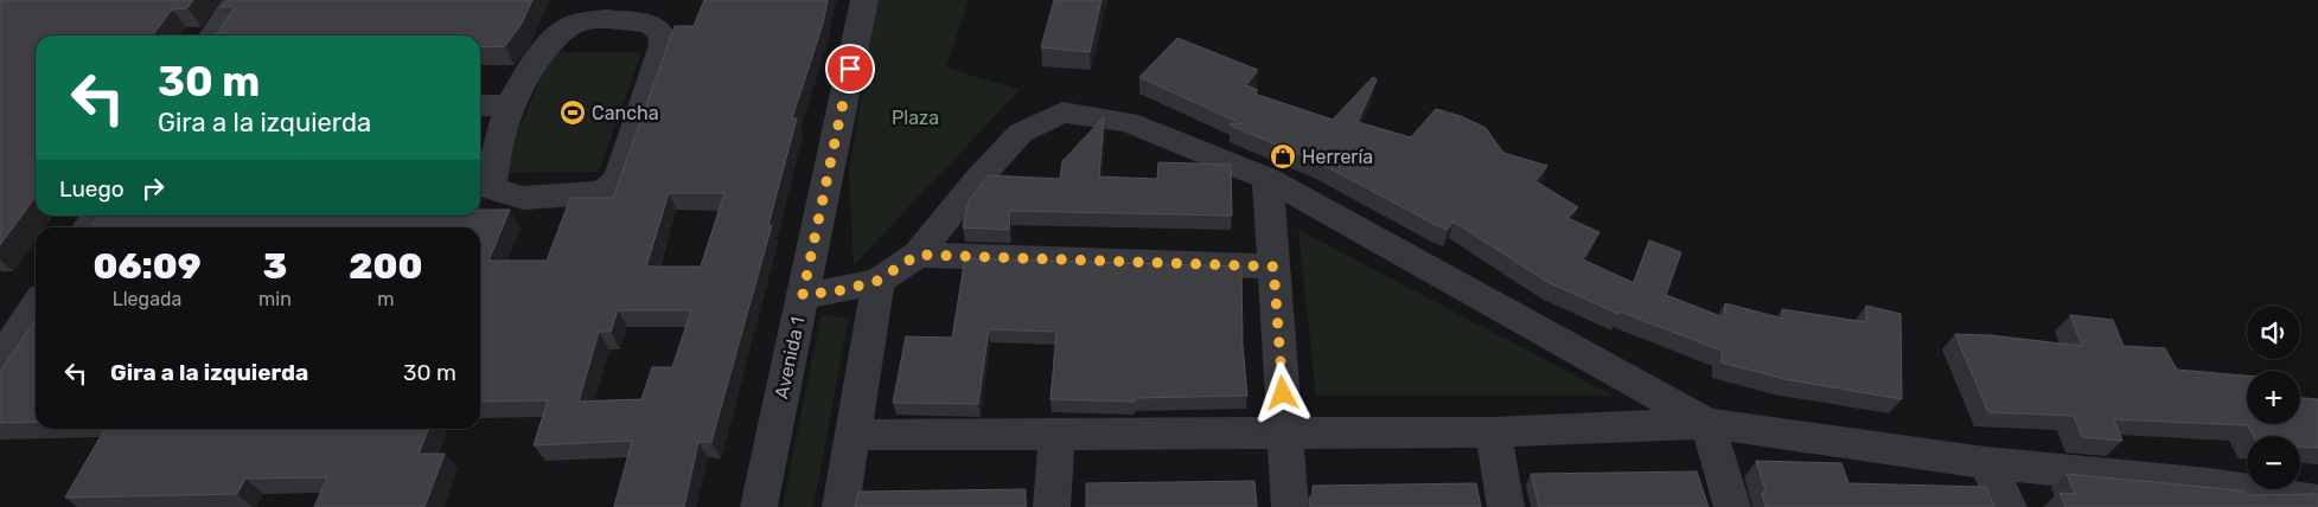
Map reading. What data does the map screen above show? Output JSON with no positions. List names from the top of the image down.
{
  "streets": {
    "street": ["Avenida 1"]
  },
  "parks": ["Plaza"],
  "places": {
    "sports": ["Cancha"],
    "shop": ["Herrería"]
  },
  "page": {
    "turn": ["30 m", "Gira a la izquierda"],
    "then": "Luego",
    "eta": [
      "06:09",
      "Llegada",
      "3",
      "min",
      "200",
      "m"
    ],
    "map_buttons": ["+", "−"],
    "list": [
      {
        "name": "Gira a la izquierda",
        "value": "30 m"
      }
    ]
  }
}
